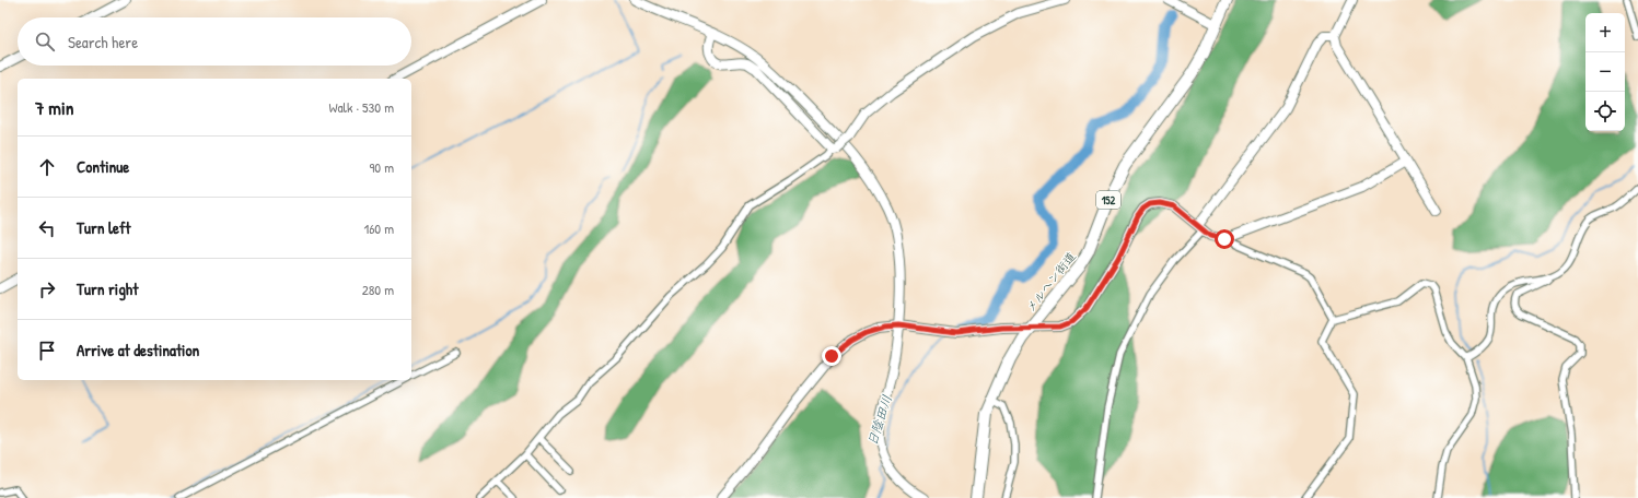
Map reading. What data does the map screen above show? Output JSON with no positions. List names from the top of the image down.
{
  "streets": {
    "highway": ["152", "メルヘン街道"]
  },
  "water": ["日陰田川"],
  "page": {
    "map_buttons": ["+", "−"],
    "search": "Search here",
    "heading": ["7 min", "Walk · 530 m"],
    "list": [
      ["Continue", "90 m"],
      ["Turn left", "160 m"],
      ["Turn right", "280 m"],
      "Arrive at destination"
    ]
  }
}
